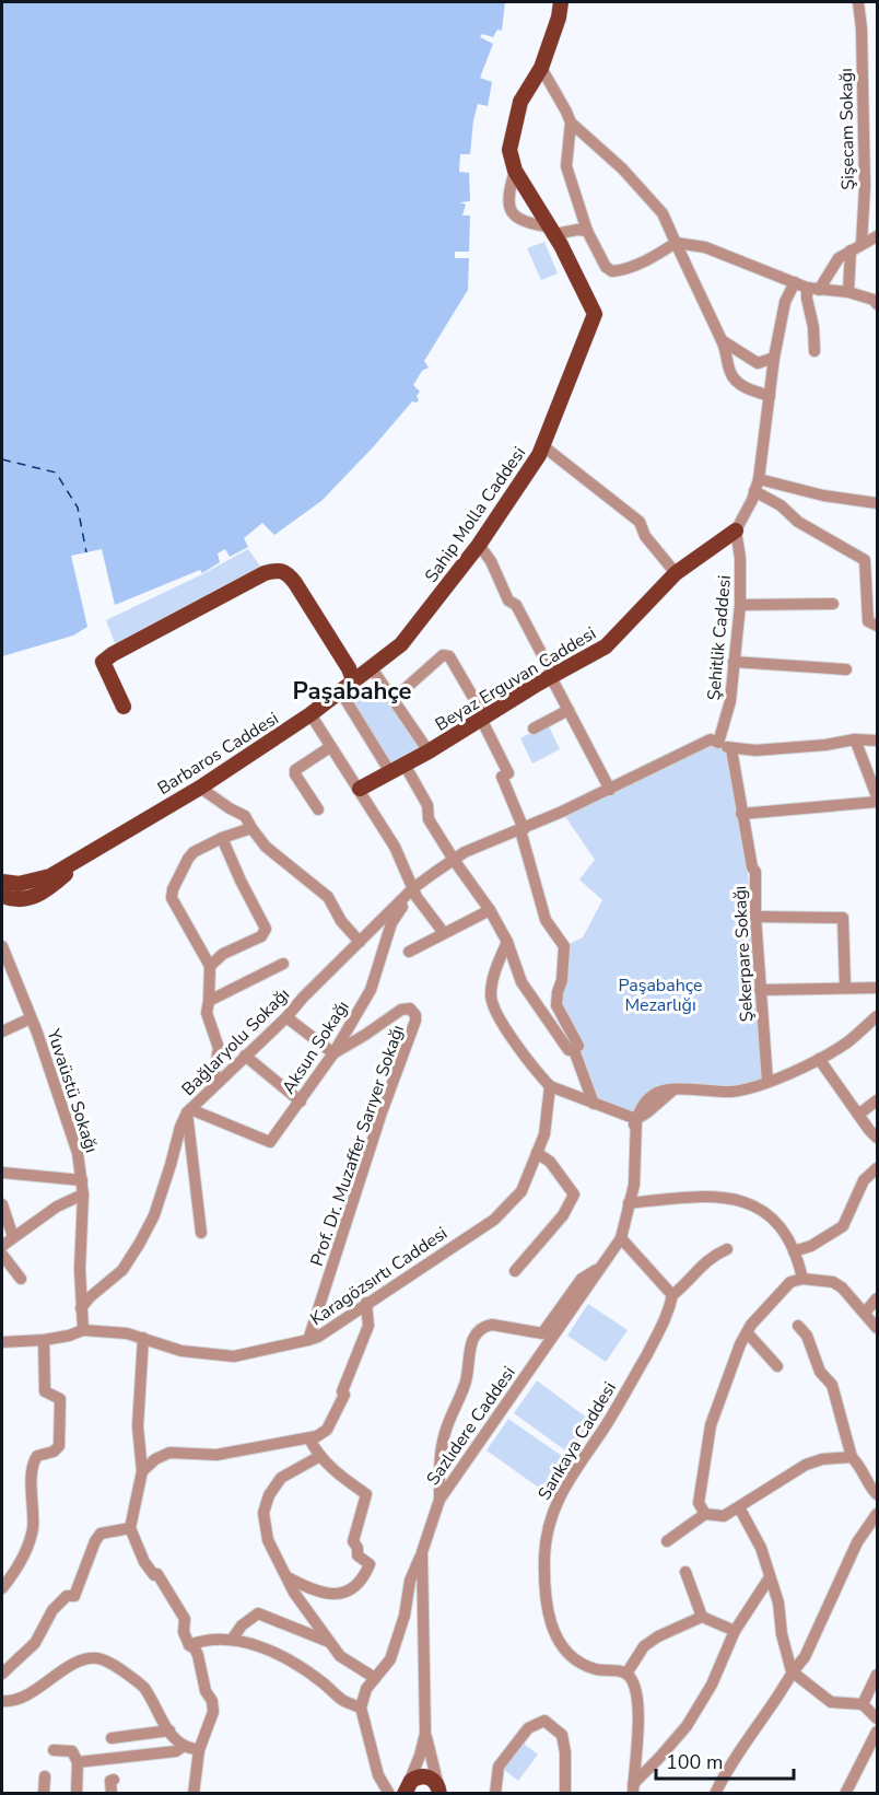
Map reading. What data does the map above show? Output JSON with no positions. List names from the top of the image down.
{
  "streets": {
    "main road": [
      "Sahip Molla Caddesi",
      "Beyaz Erguvan Caddesi",
      "Barbaros Caddesi",
      "Sazlıdere Caddesi"
    ],
    "street": [
      "Şişecam Sokağı",
      "Şehitlik Caddesi",
      "Şekerpare Sokağı",
      "Bağlaryolu Sokağı",
      "Aksun Sokağı",
      "Yuvaüstü Sokağı",
      "Prof. Dr. Muzaffer Sarıyer Sokağı",
      "Karagözsırtı Caddesi",
      "Sarıkaya Caddesi"
    ]
  },
  "crossings": [
    ["Sahip Molla Caddesi", "Barbaros Caddesi"],
    ["Şehitlik Caddesi", "Beyaz Erguvan Caddesi"],
    ["Bağlaryolu Sokağı", "Aksun Sokağı"],
    ["Bağlaryolu Sokağı", "Yuvaüstü Sokağı"],
    ["Aksun Sokağı", "Prof. Dr. Muzaffer Sarıyer Sokağı"],
    ["Yuvaüstü Sokağı", "Karagözsırtı Caddesi"],
    ["Prof. Dr. Muzaffer Sarıyer Sokağı", "Karagözsırtı Caddesi"]
  ],
  "districts": ["Paşabahçe"],
  "parks": ["Paşabahçe Mezarlığı"],
  "scale_bar": "100 m"
}
